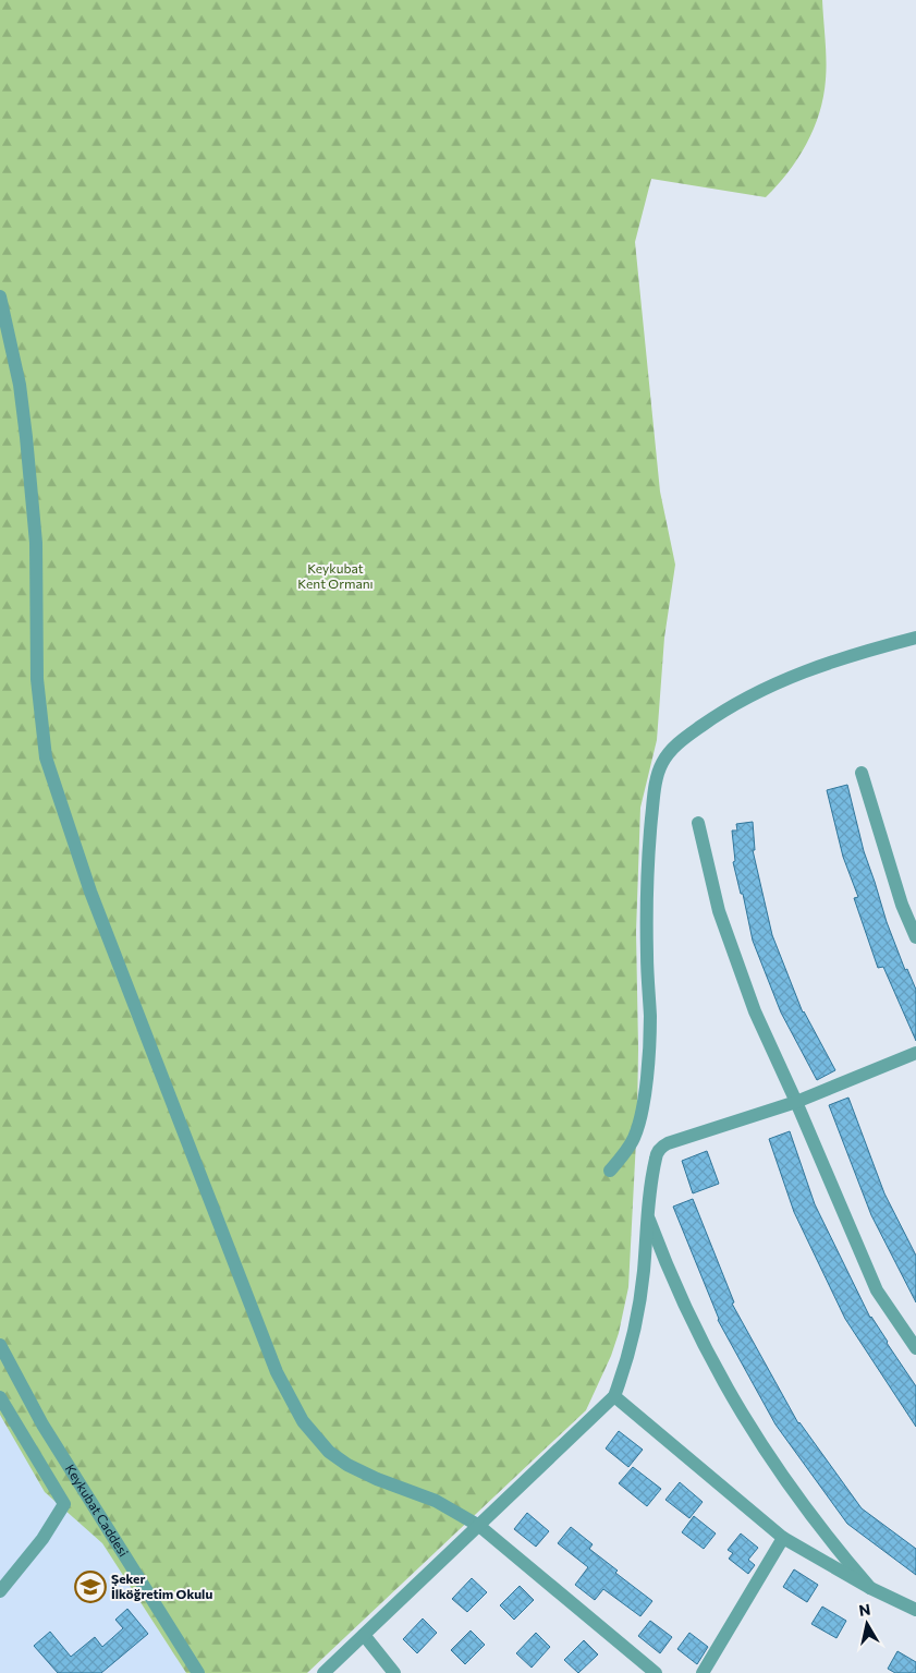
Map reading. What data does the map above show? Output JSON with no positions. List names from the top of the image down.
{
  "streets": {
    "street": ["Keykubat Caddesi"]
  },
  "parks": ["Keykubat Kent Ormanı"],
  "places": {
    "school or university": ["Şeker İlköğretim Okulu"]
  },
  "north": "top"
}
